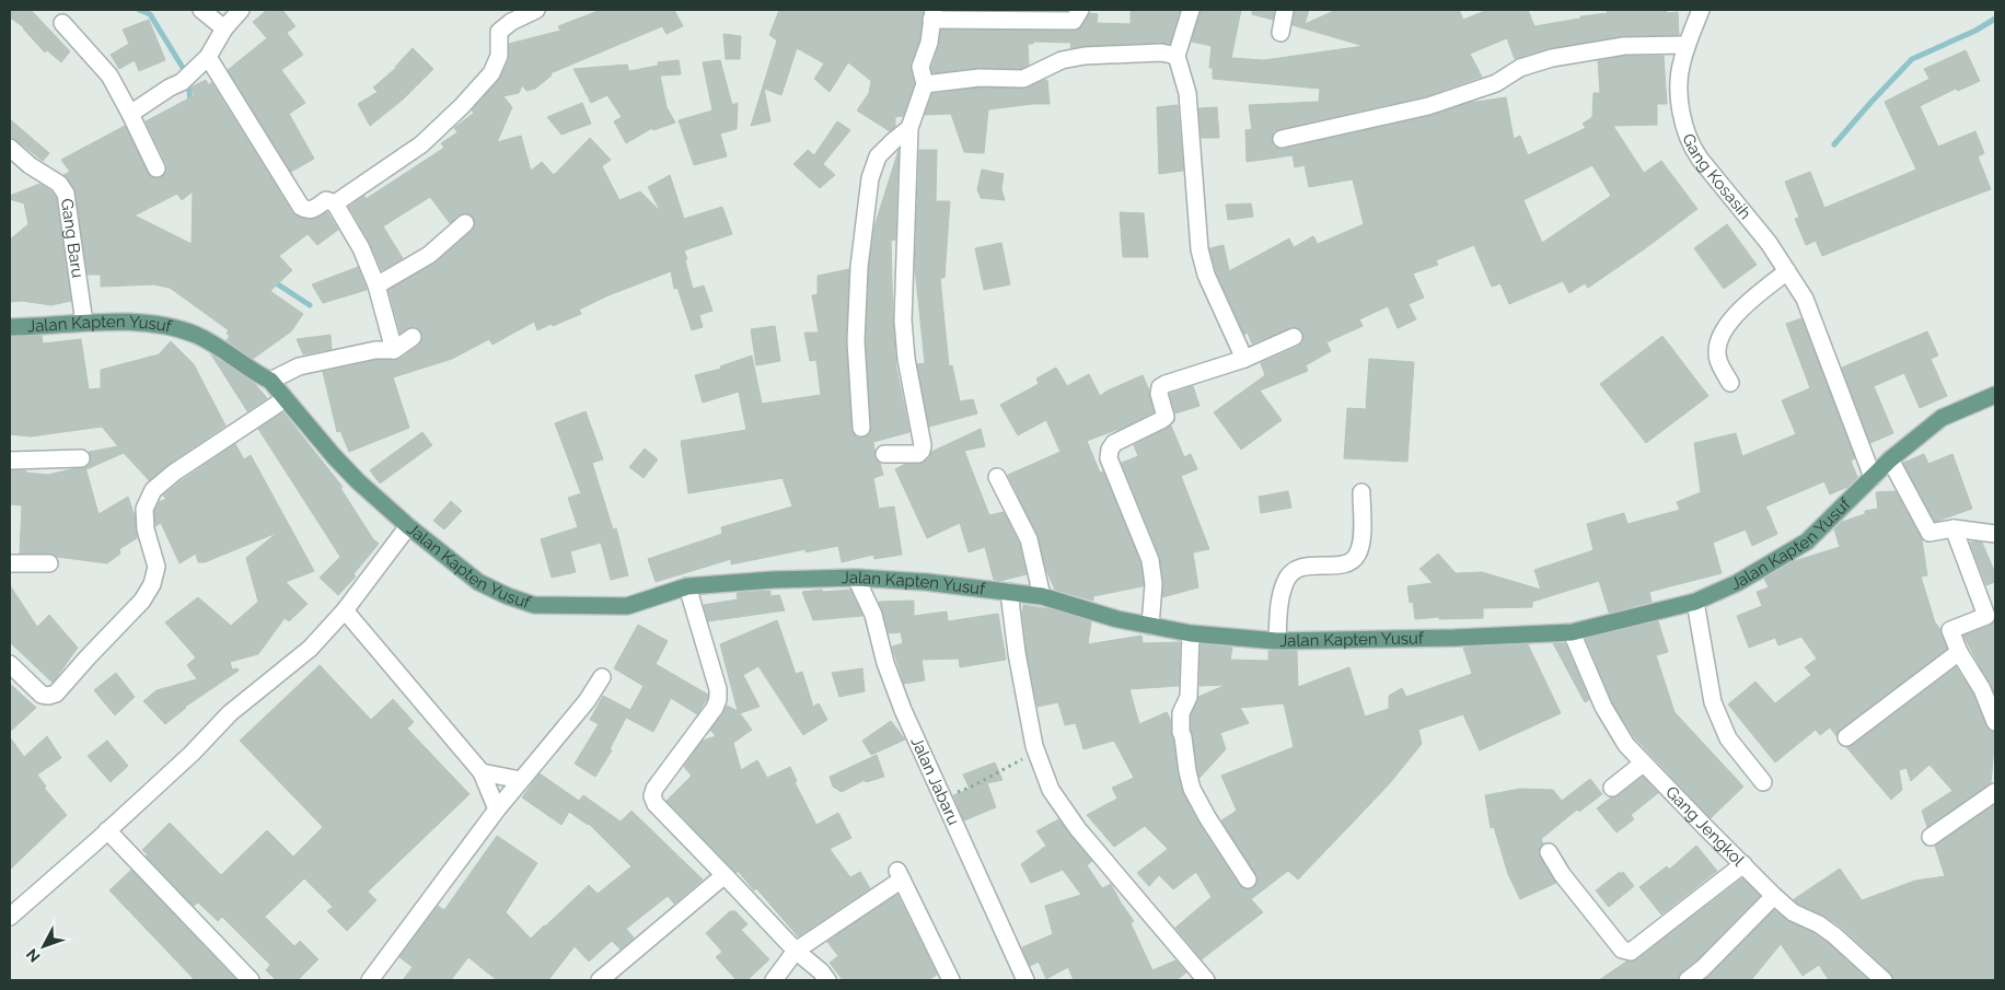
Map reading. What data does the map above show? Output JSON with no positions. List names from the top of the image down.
{
  "streets": {
    "main road": ["Jalan Kapten Yusuf"],
    "street": [
      "Gang Kosasih",
      "Gang Baru",
      "Jalan Jabaru",
      "Gang Jengkol"
    ]
  },
  "crossings": [
    ["Gang Kosasih", "Jalan Kapten Yusuf"],
    ["Gang Baru", "Jalan Kapten Yusuf"],
    ["Jalan Kapten Yusuf", "Jalan Jabaru"],
    ["Jalan Kapten Yusuf", "Gang Jengkol"]
  ],
  "north": "bottom left"
}
